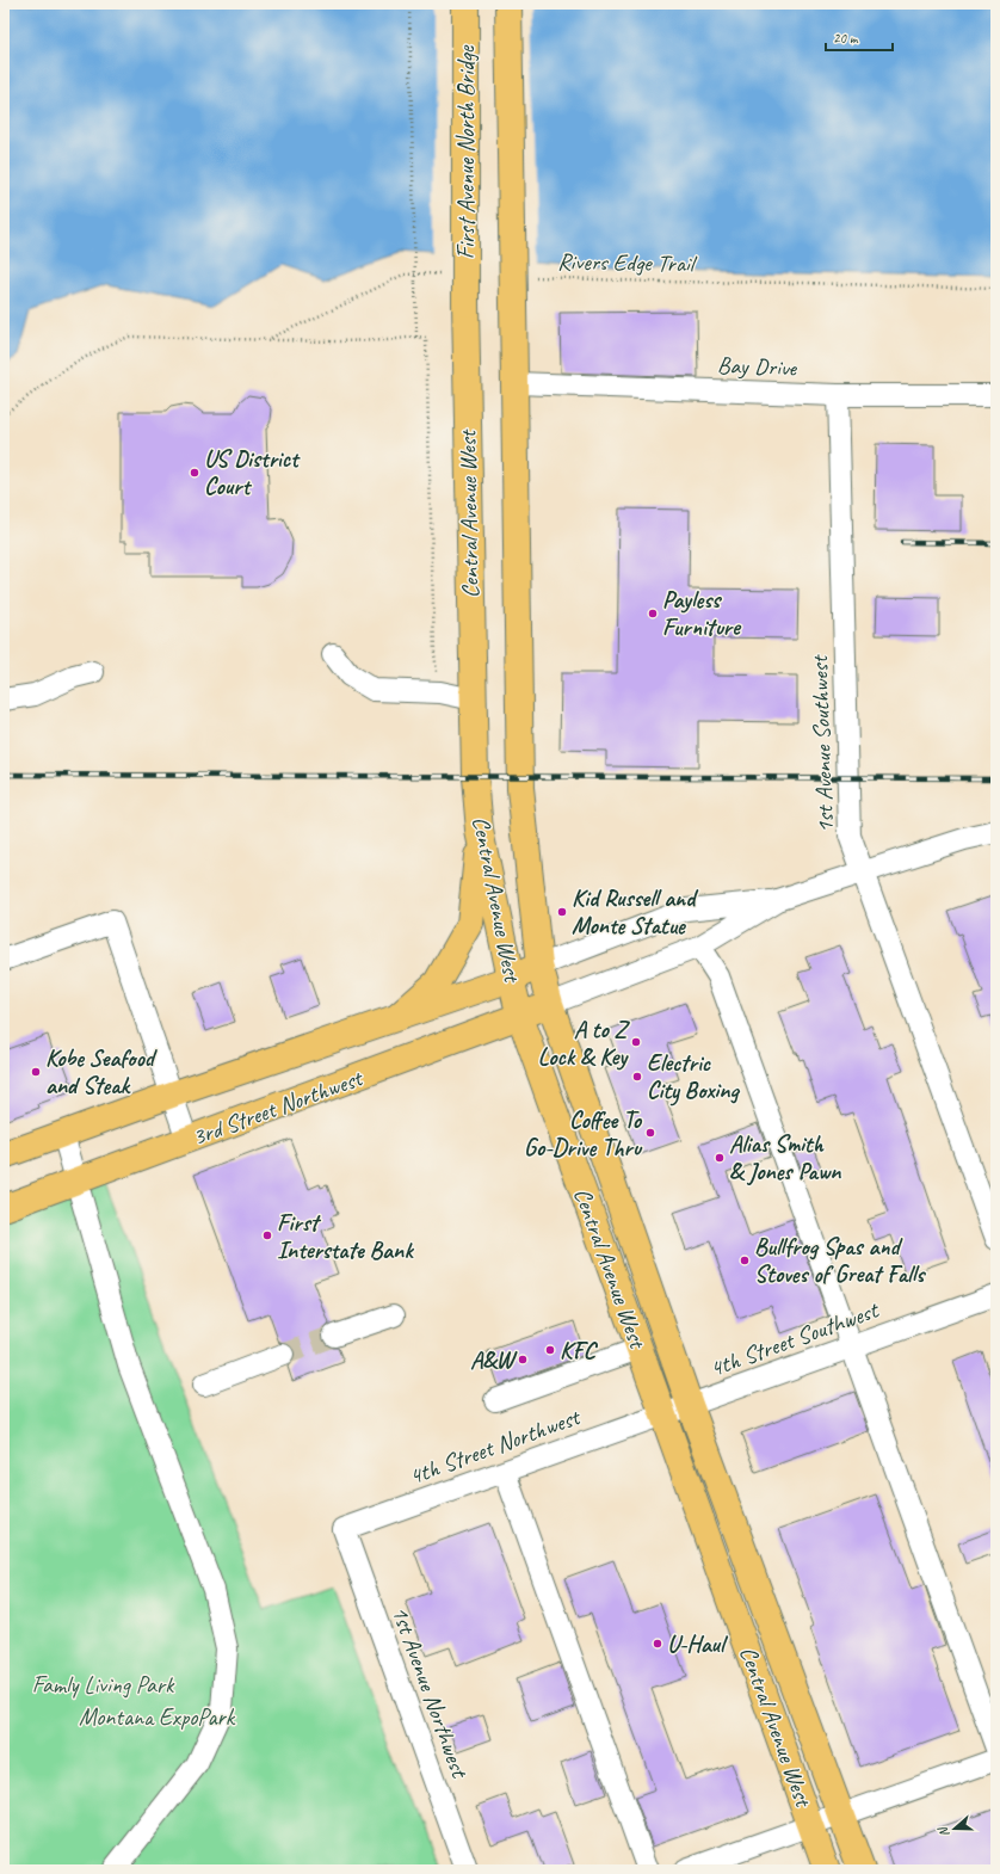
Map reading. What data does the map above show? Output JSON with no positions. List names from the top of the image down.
{
  "streets": {
    "main road": ["First Avenue North Bridge", "Central Avenue West", "3rd Street Northwest"],
    "street": [
      "Bay Drive",
      "1st Avenue Southwest",
      "4th Street Southwest",
      "4th Street Northwest",
      "1st Avenue Northwest"
    ],
    "path": ["Rivers Edge Trail"]
  },
  "crossings": [
    ["First Avenue North Bridge", "Central Avenue West"],
    ["Bay Drive", "Central Avenue West"],
    ["Bay Drive", "1st Avenue Southwest"],
    ["Central Avenue West", "3rd Street Northwest"],
    ["Central Avenue West", "4th Street Southwest"],
    ["Central Avenue West", "4th Street Northwest"],
    ["4th Street Southwest", "4th Street Northwest"],
    ["4th Street Northwest", "1st Avenue Northwest"]
  ],
  "parks": ["Famly Living Park", "Montana ExpoPark"],
  "places": [
    "US District Court",
    "Payless Furniture",
    "Kid Russell and Monte Statue",
    "A to Z Lock & Key",
    "Kobe Seafood and Steak",
    "Electric City Boxing",
    "Coffee To Go-Drive Thru",
    "Alias Smith & Jones Pawn",
    "First Interstate Bank",
    "Bullfrog Spas and Stoves of Great Falls",
    "KFC",
    "A&W",
    "U-Haul"
  ],
  "scale_bar": "20 m",
  "north": "left"
}
